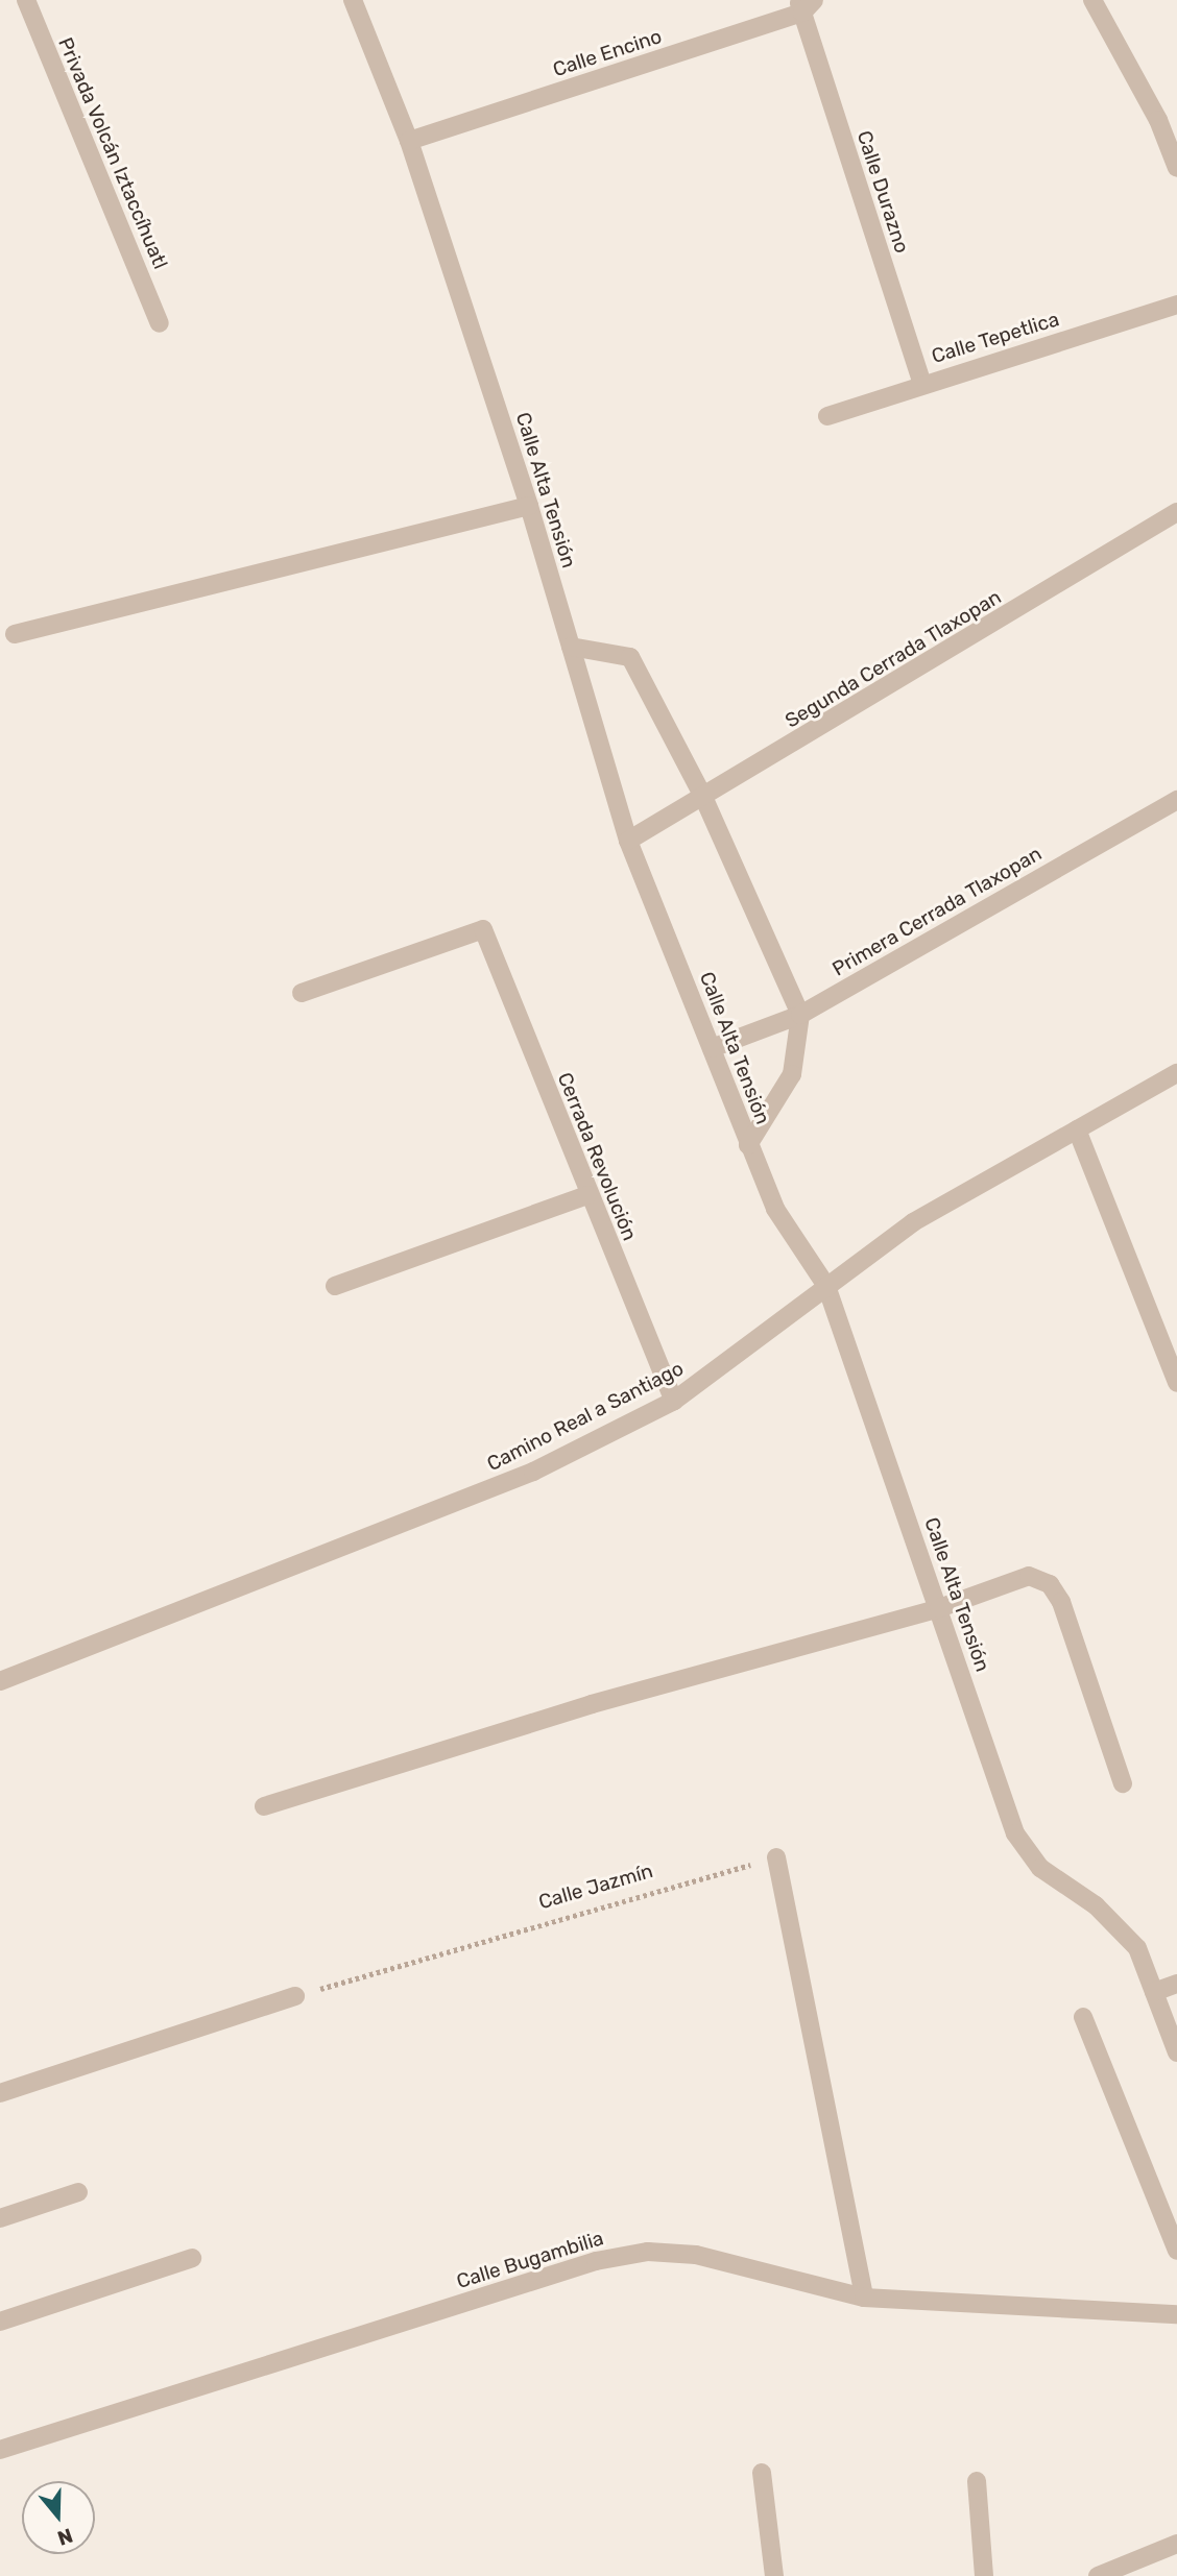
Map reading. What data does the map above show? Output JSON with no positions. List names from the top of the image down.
{
  "streets": {
    "street": [
      "Calle Encino",
      "Privada Volcán Iztaccíhuatl",
      "Calle Durazno",
      "Calle Tepetlica",
      "Calle Alta Tensión",
      "Segunda Cerrada Tlaxopan",
      "Primera Cerrada Tlaxopan",
      "Cerrada Revolución",
      "Camino Real a Santiago",
      "Calle Bugambilia"
    ],
    "path": ["Calle Jazmín"]
  },
  "crossings": [
    ["Calle Encino", "Calle Durazno"],
    ["Calle Encino", "Calle Alta Tensión"],
    ["Calle Durazno", "Calle Tepetlica"],
    ["Calle Alta Tensión", "Segunda Cerrada Tlaxopan"],
    ["Calle Alta Tensión", "Primera Cerrada Tlaxopan"],
    ["Calle Alta Tensión", "Camino Real a Santiago"],
    ["Cerrada Revolución", "Camino Real a Santiago"]
  ],
  "north": "bottom"
}
